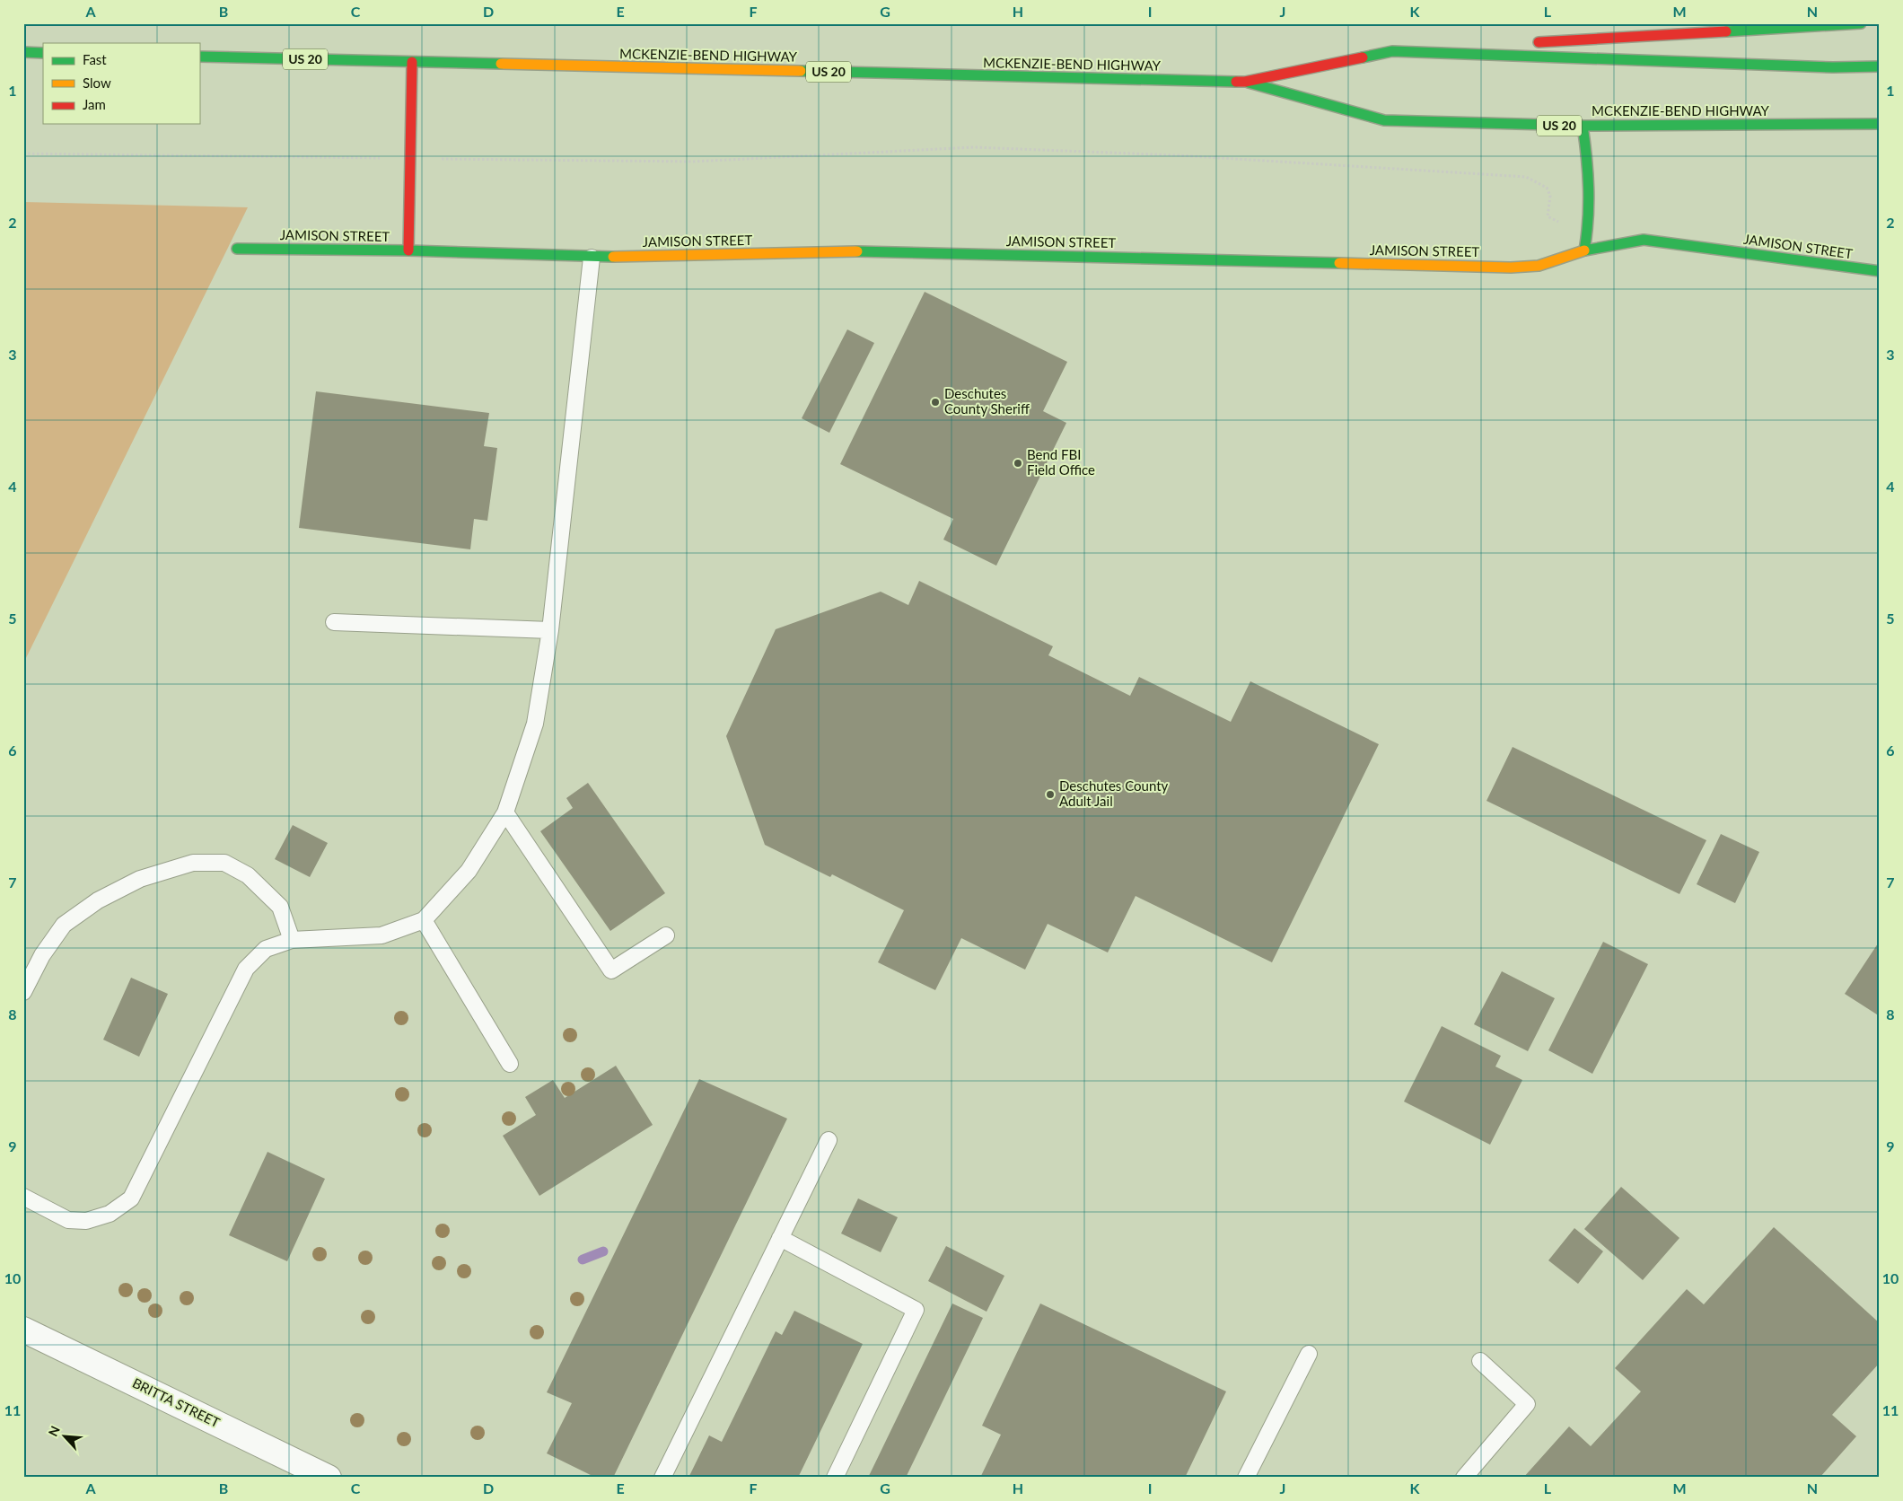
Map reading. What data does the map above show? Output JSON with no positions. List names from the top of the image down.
{
  "streets": {
    "main road": ["MCKENZIE-BEND HIGHWAY", "US 20", "JAMISON STREET"],
    "street": ["BRITTA STREET"]
  },
  "places": ["Deschutes County Sheriff", "Bend FBI Field Office", "Deschutes County Adult Jail"],
  "legend": ["Fast", "Slow", "Jam"],
  "north": "top left",
  "grid": {
    "columns": [
      "A",
      "B",
      "C",
      "D",
      "E",
      "F",
      "G",
      "H",
      "I",
      "J",
      "K",
      "L",
      "M",
      "N"
    ],
    "rows": [
      "1",
      "2",
      "3",
      "4",
      "5",
      "6",
      "7",
      "8",
      "9",
      "10",
      "11"
    ]
  }
}
